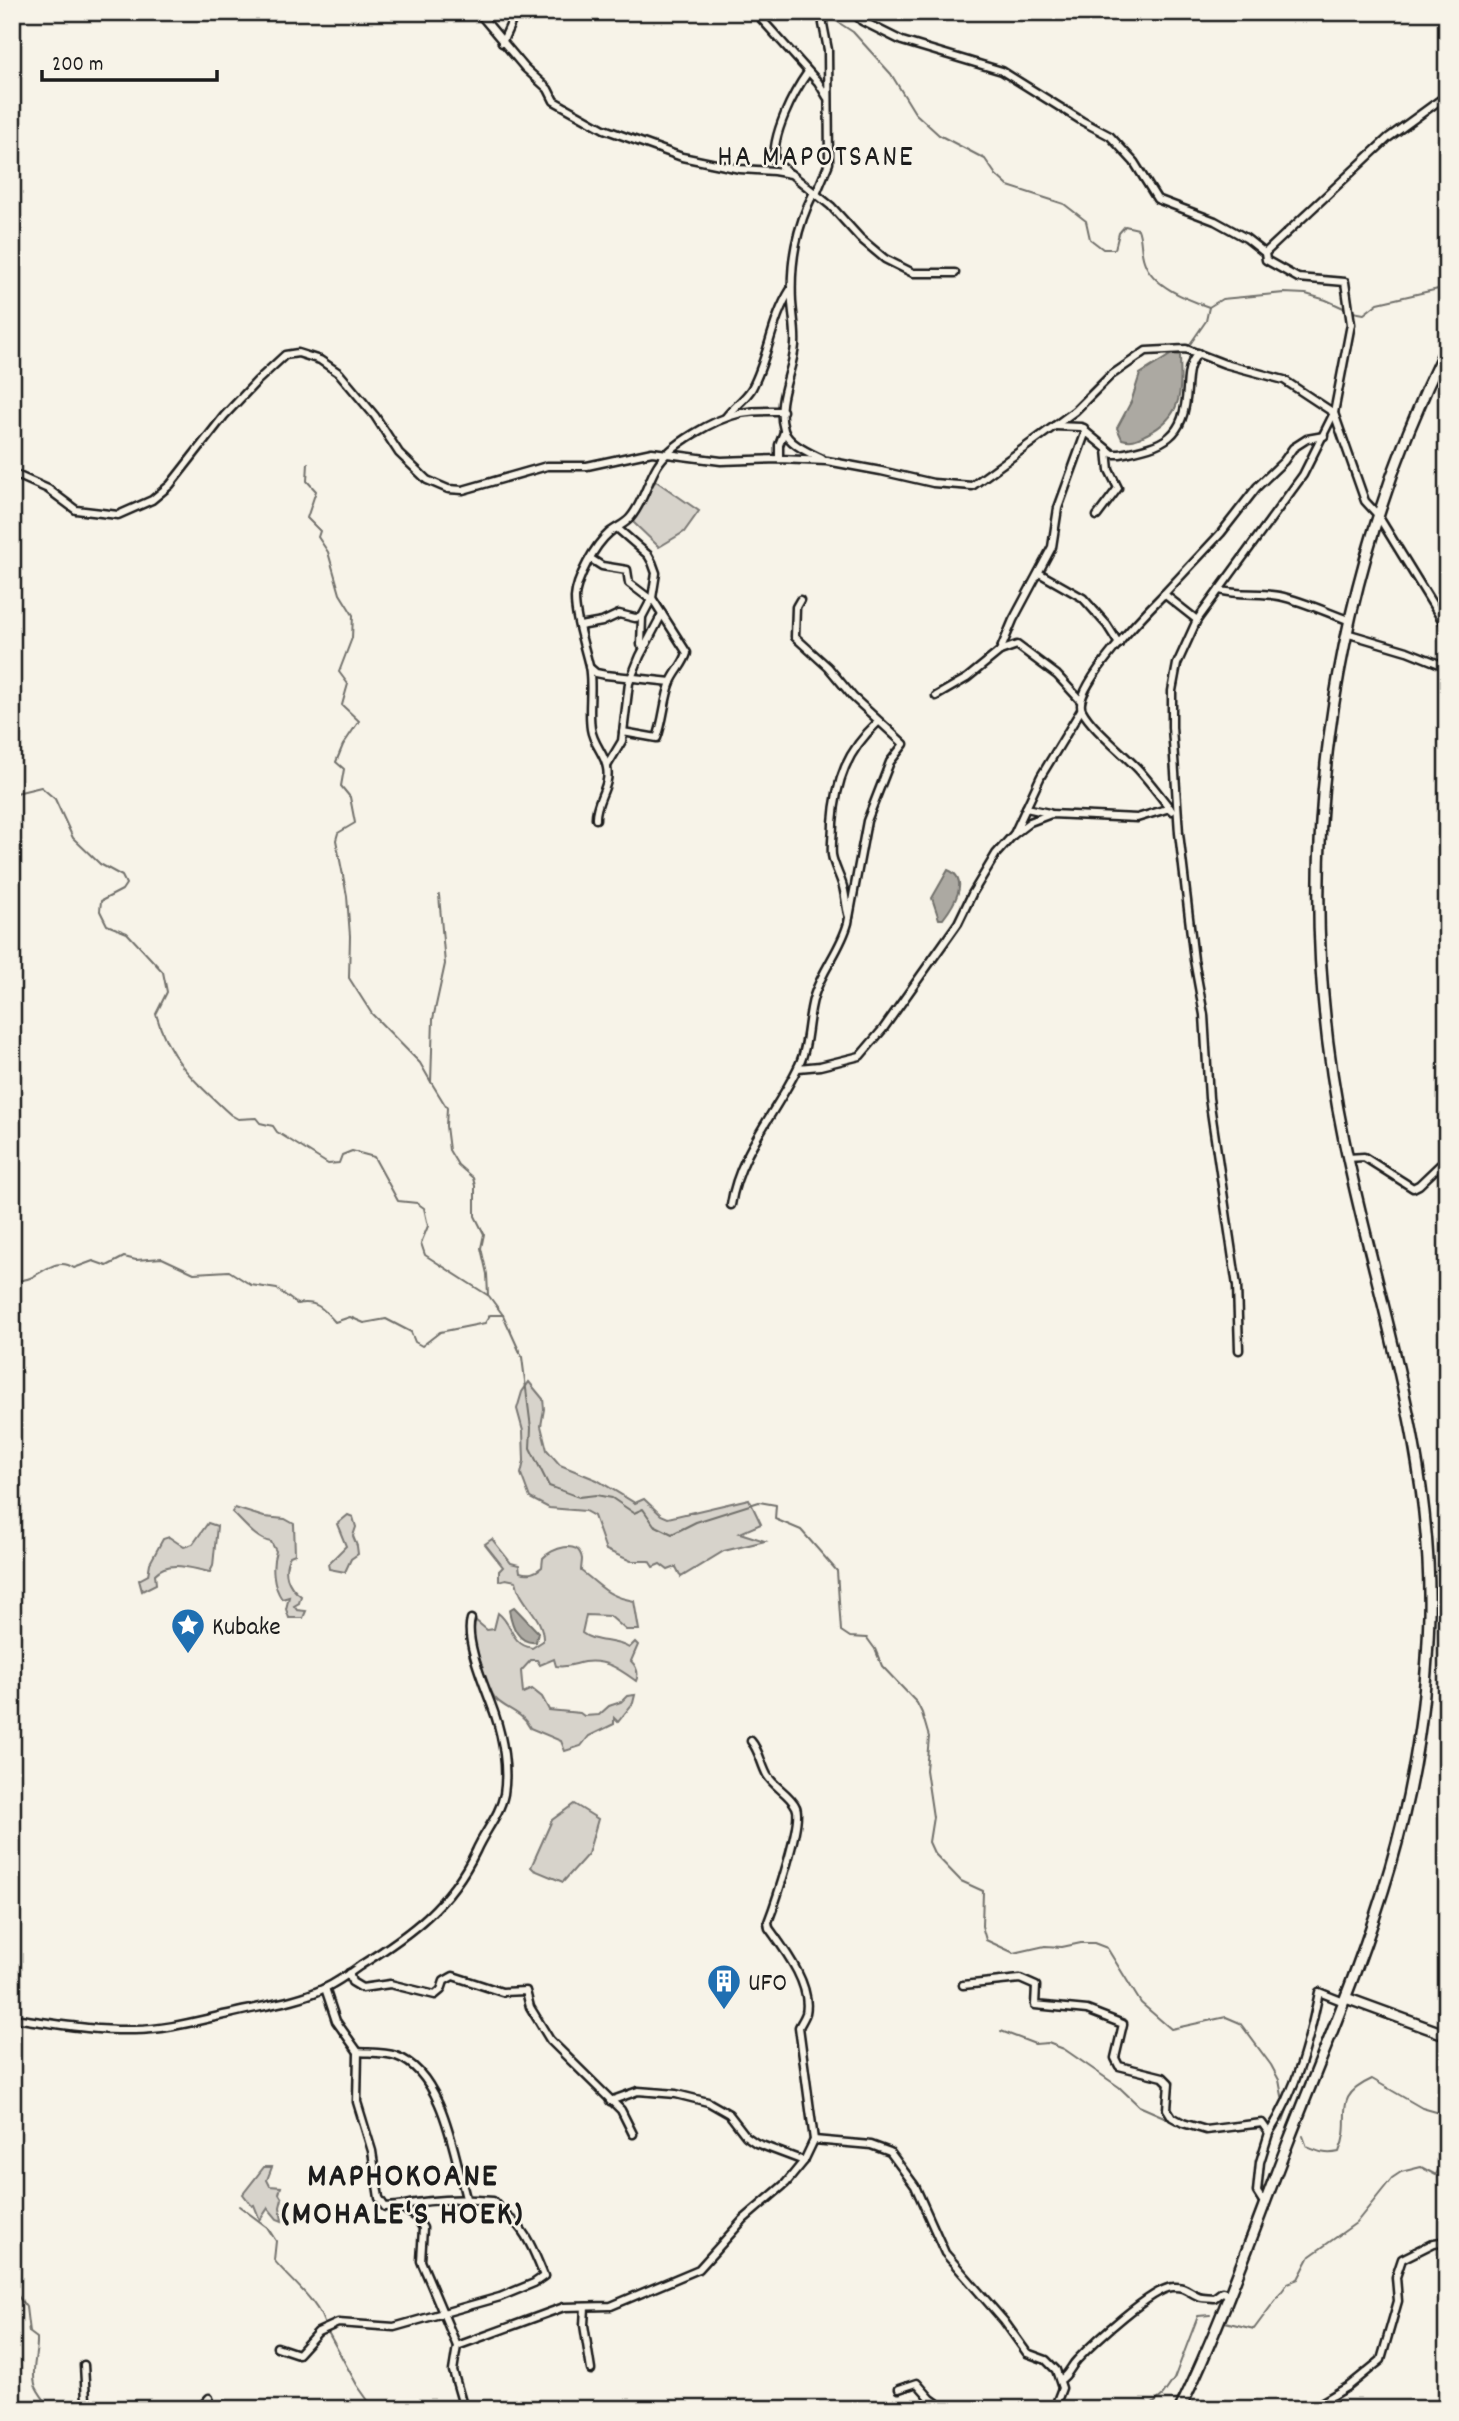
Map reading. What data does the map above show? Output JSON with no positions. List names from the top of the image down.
{
  "districts": ["HA MAPOTSANE", "MAPHOKOANE (MOHALE'S HOEK)"],
  "places": {
    "place": ["Kubake"],
    "building": ["UFO"]
  },
  "scale_bar": "200 m"
}
